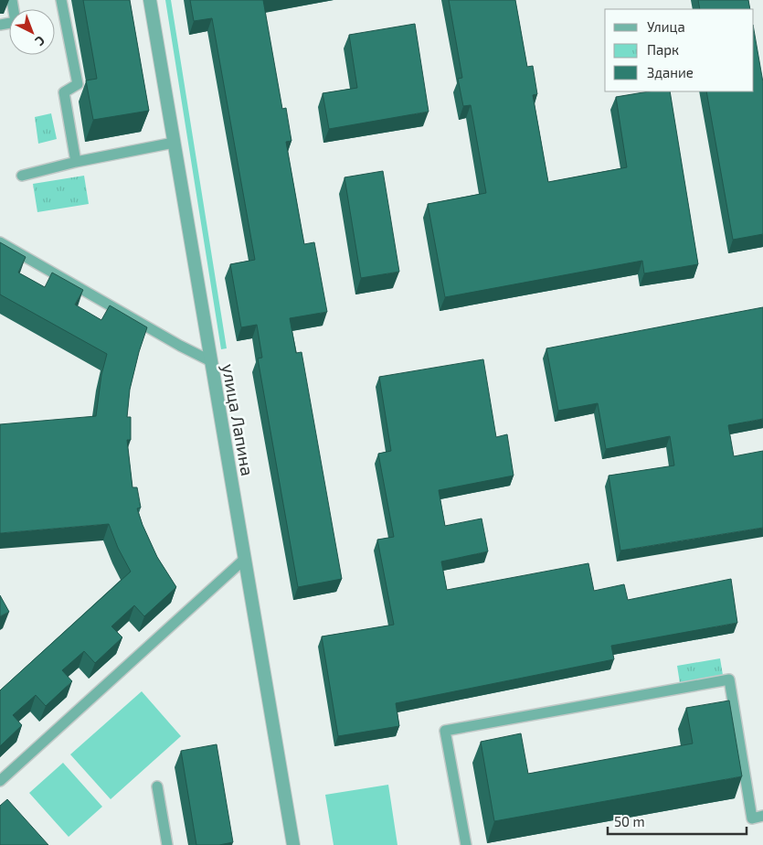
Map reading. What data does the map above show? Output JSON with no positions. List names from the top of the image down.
{
  "streets": {
    "street": ["улица Лапина"]
  },
  "legend": ["Улица", "Парк", "Здание"],
  "scale_bar": "50 m",
  "north": "bottom right"
}
